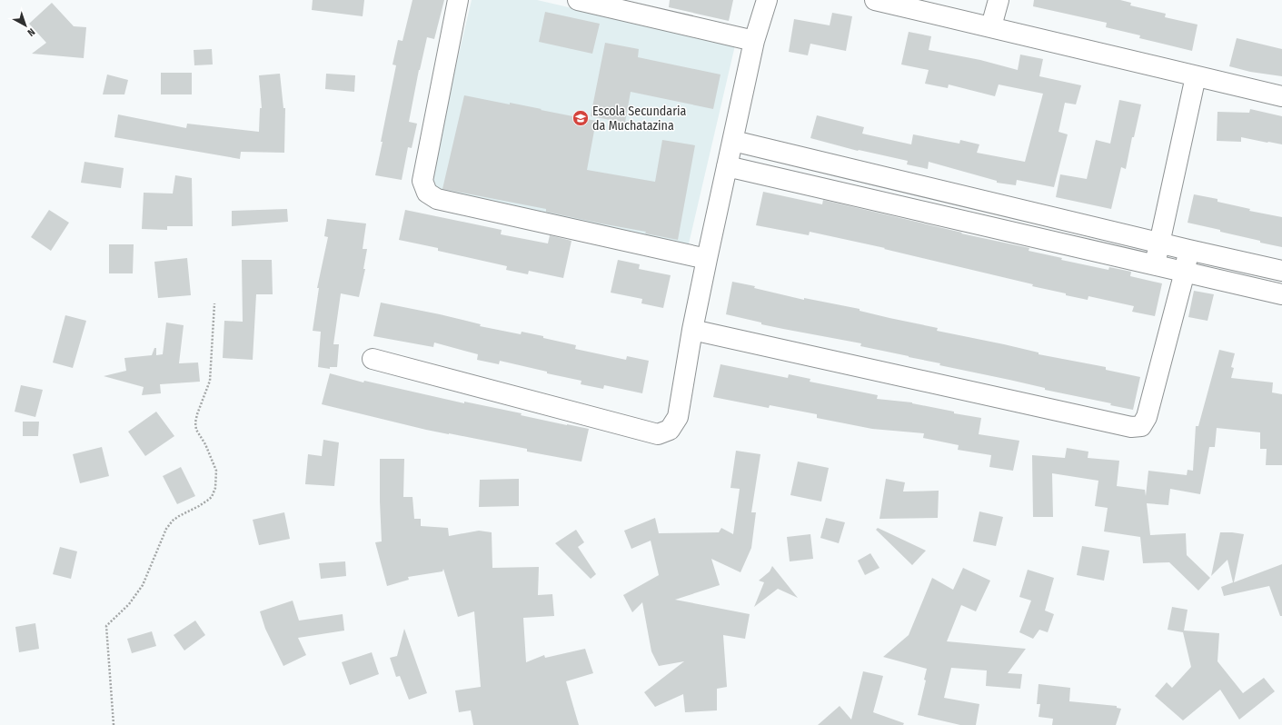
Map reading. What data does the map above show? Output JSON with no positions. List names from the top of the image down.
{
  "places": {
    "school or university": ["Escola Secundaria da Muchatazina"]
  },
  "north": "bottom right"
}
